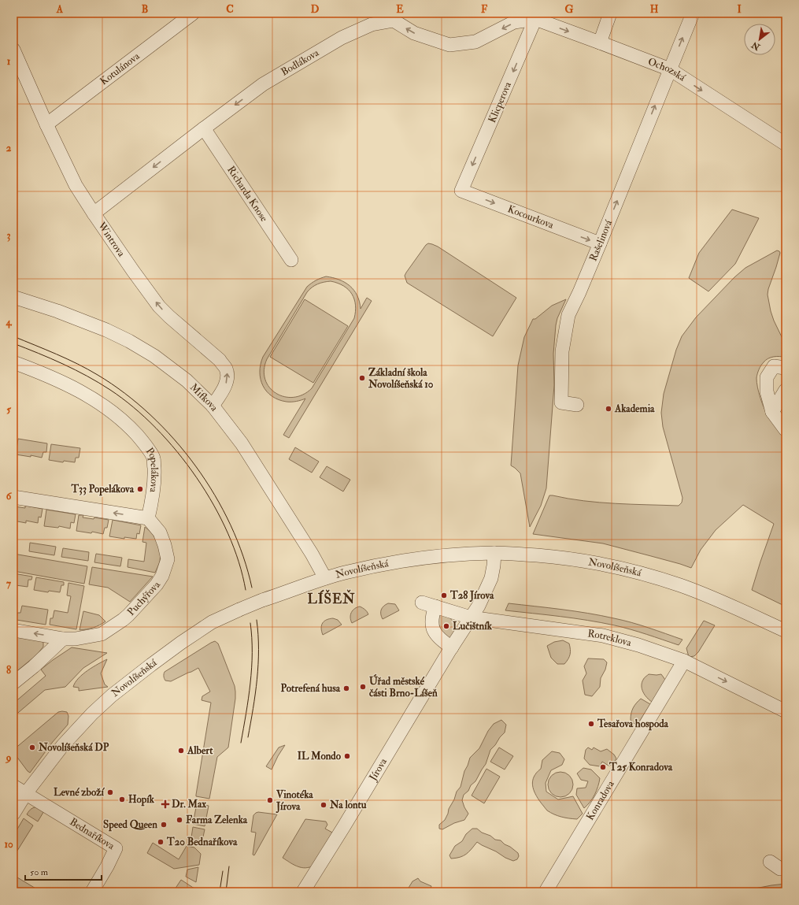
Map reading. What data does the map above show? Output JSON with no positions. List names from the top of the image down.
{
  "streets": {
    "street": [
      "Bodlákova",
      "Kotulánova",
      "Ochozská",
      "Klicperova",
      "Richarda Knose",
      "Kocourkova",
      "Wintrova",
      "Rašelinová",
      "Mifkova",
      "Popelákova",
      "Novolíšeňská",
      "Puchýřova",
      "Rotreklova",
      "Jírova",
      "Konradova",
      "Bednaříkova"
    ]
  },
  "crossings": [
    ["Bodlákova", "Ochozská"],
    ["Bodlákova", "Klicperova"],
    ["Bodlákova", "Richarda Knose"],
    ["Bodlákova", "Wintrova"],
    ["Kotulánova", "Wintrova"],
    ["Ochozská", "Klicperova"],
    ["Ochozská", "Rašelinová"],
    ["Klicperova", "Kocourkova"],
    ["Kocourkova", "Rašelinová"],
    ["Wintrova", "Mifkova"],
    ["Mifkova", "Novolíšeňská"],
    ["Popelákova", "Puchýřova"],
    ["Novolíšeňská", "Jírova"],
    ["Novolíšeňská", "Bednaříkova"],
    ["Rotreklova", "Jírova"],
    ["Rotreklova", "Konradova"]
  ],
  "one_way": [
    "Bodlákova",
    "Ochozská",
    "Klicperova",
    "Kocourkova",
    "Wintrova",
    "Rašelinová"
  ],
  "districts": ["LÍŠEŇ"],
  "places": {
    "other": [
      "Základní škola Novolíšeňská 10",
      "Akademia",
      "T33 Popelákova",
      "T28 Jírova",
      "Lučištník",
      "Úřad městské části Brno-Líšeň",
      "Potrefená husa",
      "Tesařova hospoda",
      "Novolíšeňská DP",
      "Albert",
      "IL Mondo",
      "T25 Konradova",
      "Levné zboží",
      "Hopík",
      "Vinotéka Jírova",
      "Na lontu",
      "Farma Zelenka",
      "Speed Queen",
      "T20 Bednaříkova"
    ],
    "health": ["Dr. Max"]
  },
  "scale_bar": "50 m",
  "north": "bottom left",
  "grid": {
    "columns": [
      "A",
      "B",
      "C",
      "D",
      "E",
      "F",
      "G",
      "H",
      "I"
    ],
    "rows": [
      "1",
      "2",
      "3",
      "4",
      "5",
      "6",
      "7",
      "8",
      "9",
      "10"
    ]
  }
}
